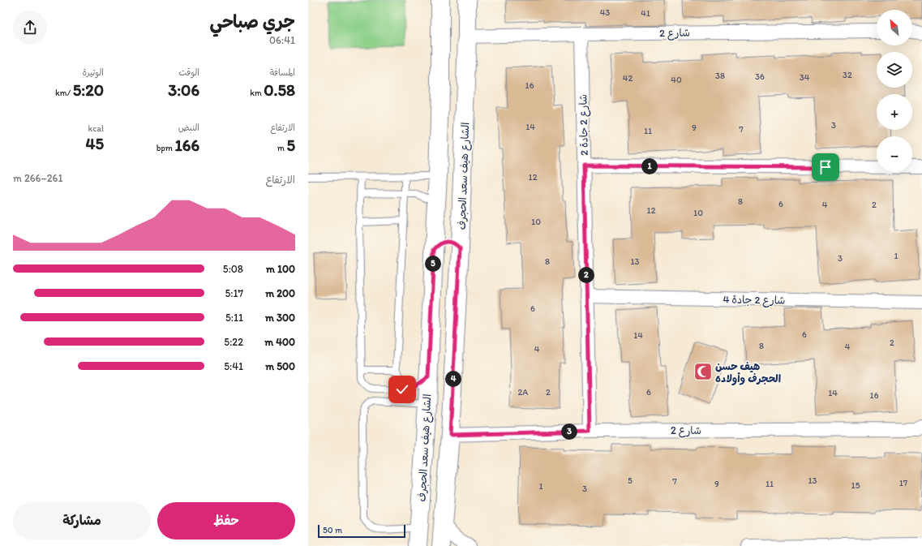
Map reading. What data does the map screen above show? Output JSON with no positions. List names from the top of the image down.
{
  "streets": {
    "street": [
      "شارع 2",
      "شارع 2 جادة 2",
      "الشارع هيف سعد الحجرف",
      "شارع 2 جادة 4"
    ]
  },
  "crossings": [
    ["شارع 2", "شارع 2 جادة 2"],
    ["شارع 2", "الشارع هيف سعد الحجرف"],
    ["شارع 2 جادة 2", "شارع 2 جادة 4"]
  ],
  "places": {
    "mosque": ["هيف حسن الحجرف وأولاده"]
  },
  "house_numbers": [
    "43",
    "41",
    "32",
    "38",
    "36",
    "34",
    "42",
    "40",
    "16",
    "3",
    "14",
    "9",
    "7",
    "11",
    "12",
    "8",
    "6",
    "4",
    "2",
    "12",
    "10",
    "10",
    "1",
    "3",
    "8",
    "13",
    "6",
    "6",
    "14",
    "2",
    "8",
    "4",
    "4",
    "2A",
    "2",
    "6",
    "14",
    "16",
    "5",
    "13",
    "7",
    "17",
    "9",
    "11",
    "15",
    "1",
    "3"
  ],
  "scale_bar": "50 m",
  "north": "top left",
  "page": {
    "heading": ["جري صباحي", "06:41"],
    "map_buttons": ["+", "−"],
    "stats": [
      ["المسافة", "0.58 km"],
      ["الوقت", "3:06"],
      ["الوتيرة", "5:20 /km"],
      ["الارتفاع", "5 m"],
      ["النبض", "166 bpm"],
      ["kcal", "45"]
    ],
    "pins": [
      "1",
      "5",
      "2",
      "4",
      "3"
    ],
    "chart": ["الارتفاع", "261–266 m"],
    "list": [
      {
        "name": "100 m",
        "note": "5:08"
      },
      {
        "name": "200 m",
        "note": "5:17"
      },
      {
        "name": "300 m",
        "note": "5:11"
      },
      {
        "name": "400 m",
        "note": "5:22"
      },
      {
        "name": "500 m",
        "note": "5:41"
      }
    ],
    "buttons": ["حفظ", "مشاركة"],
    "scale": "50 m"
  }
}
